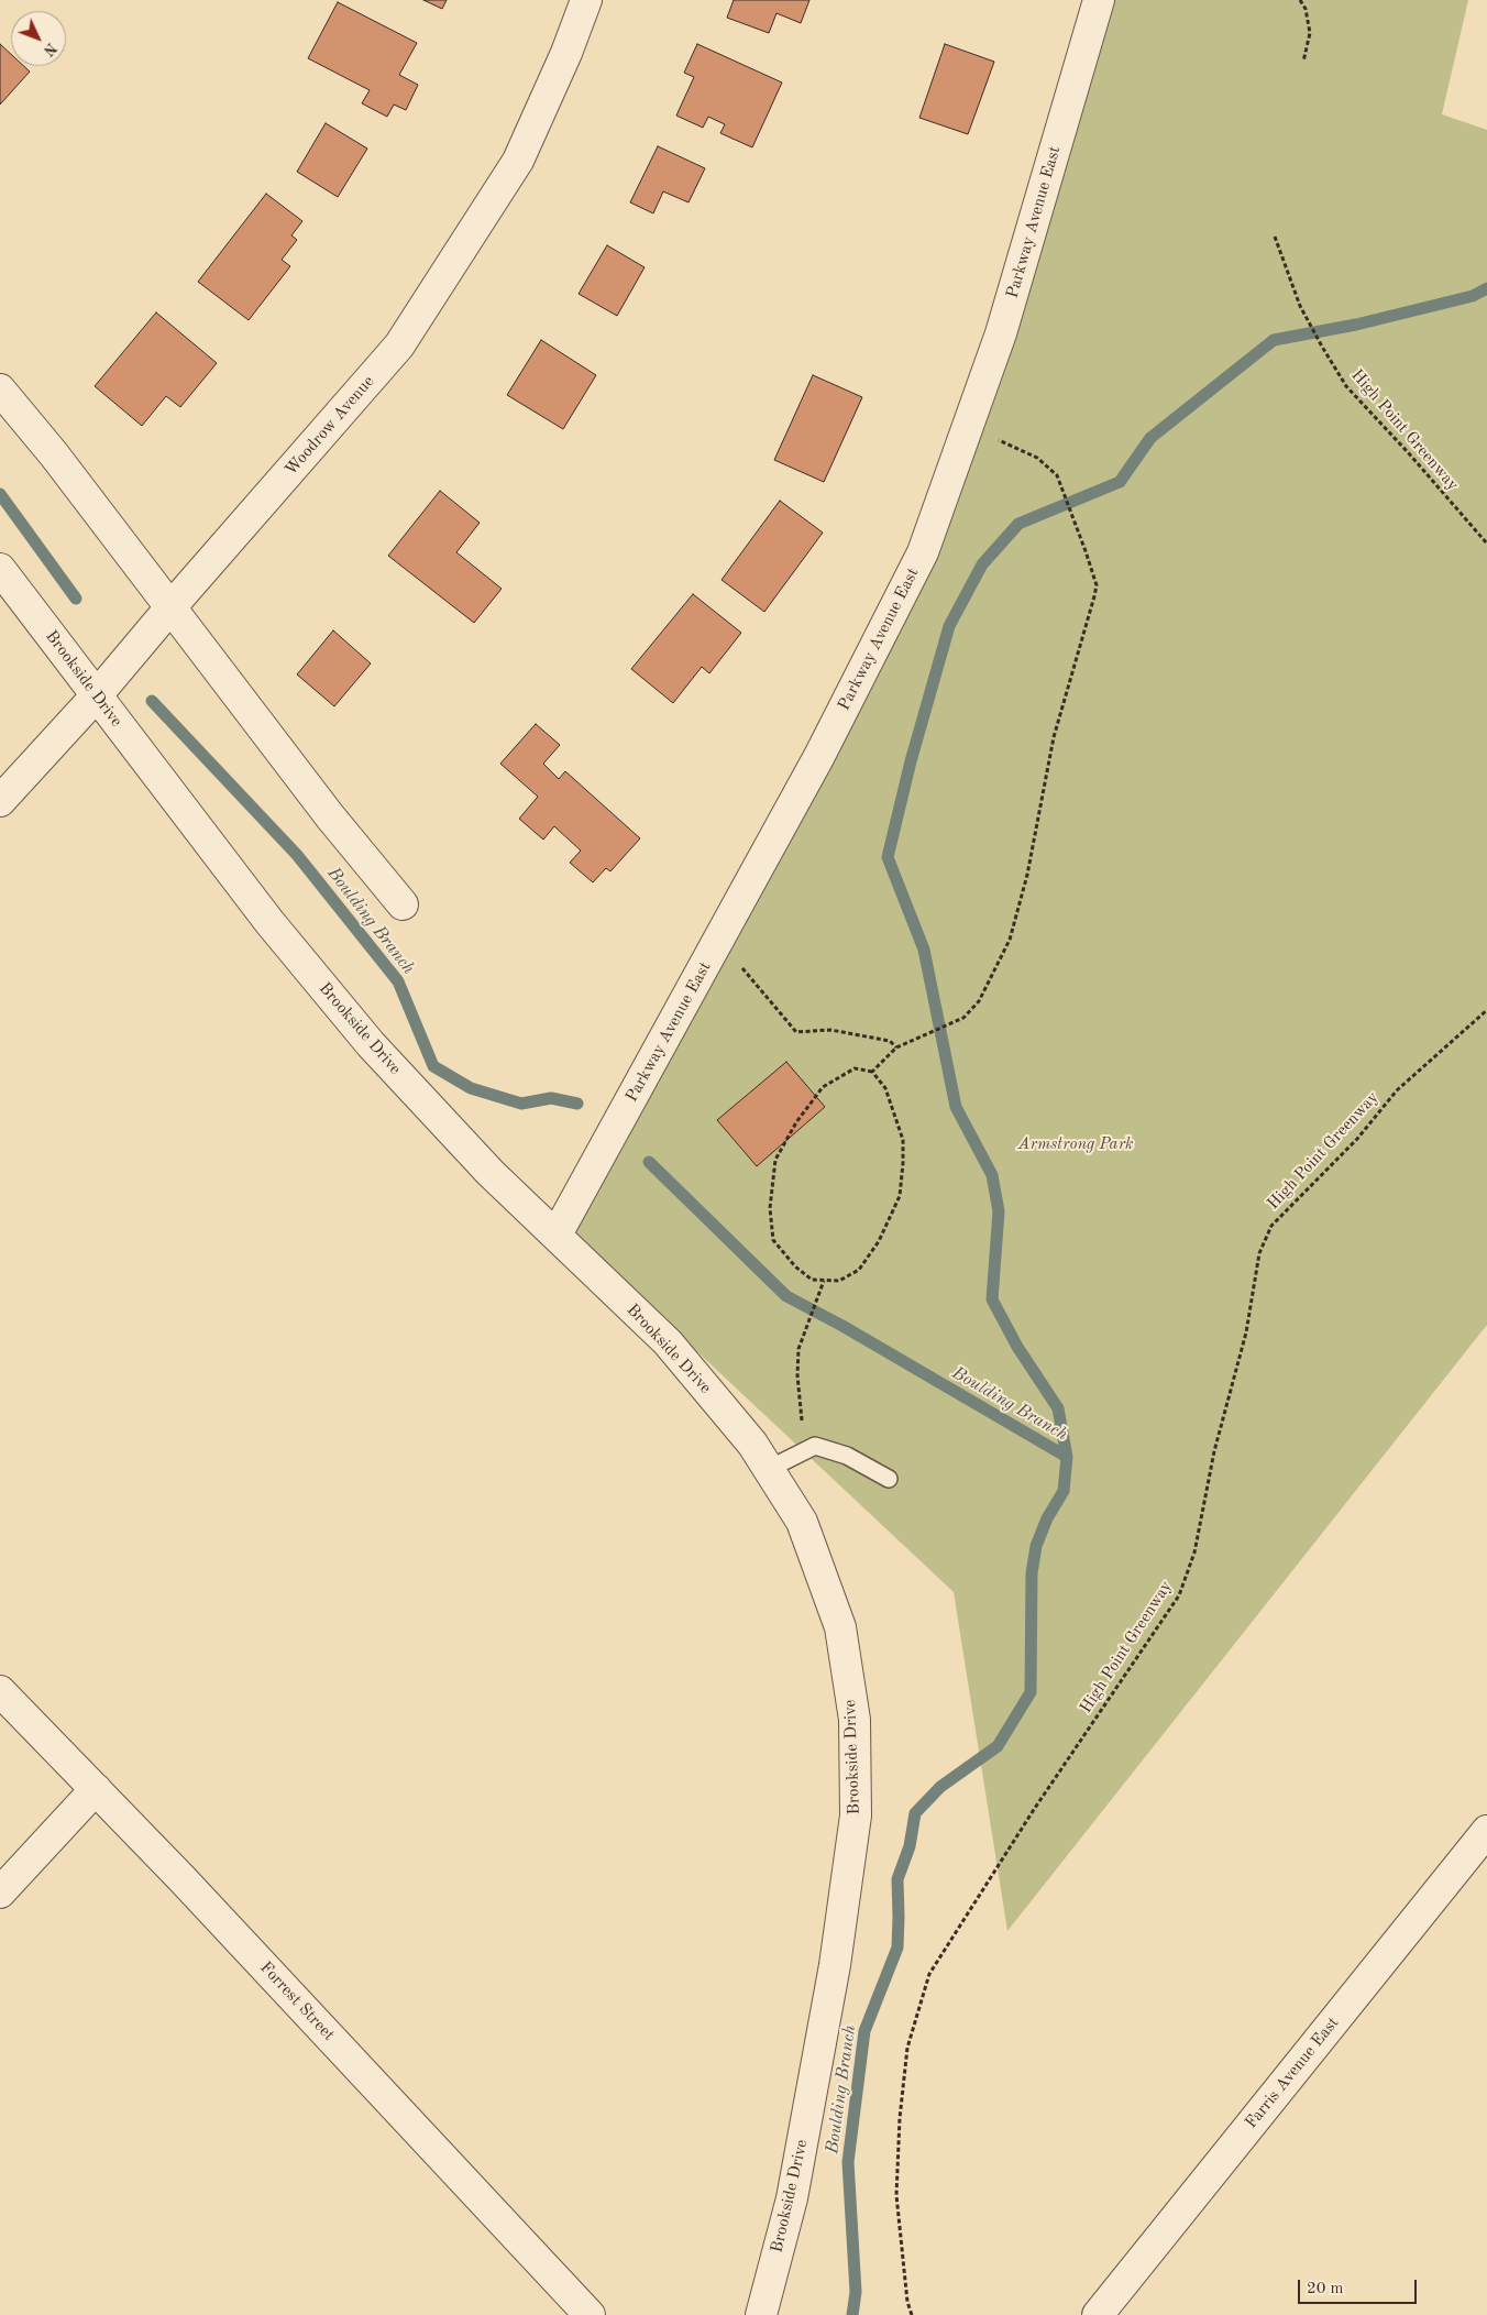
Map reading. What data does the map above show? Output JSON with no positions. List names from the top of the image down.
{
  "streets": {
    "street": [
      "Parkway Avenue East",
      "Woodrow Avenue",
      "Brookside Drive",
      "Forrest Street",
      "Farris Avenue East"
    ],
    "path": ["High Point Greenway"]
  },
  "crossings": [
    ["Parkway Avenue East", "Brookside Drive"],
    ["Woodrow Avenue", "Brookside Drive"]
  ],
  "water": ["Boulding Branch"],
  "parks": ["Armstrong Park"],
  "scale_bar": "20 m",
  "north": "bottom right"
}
